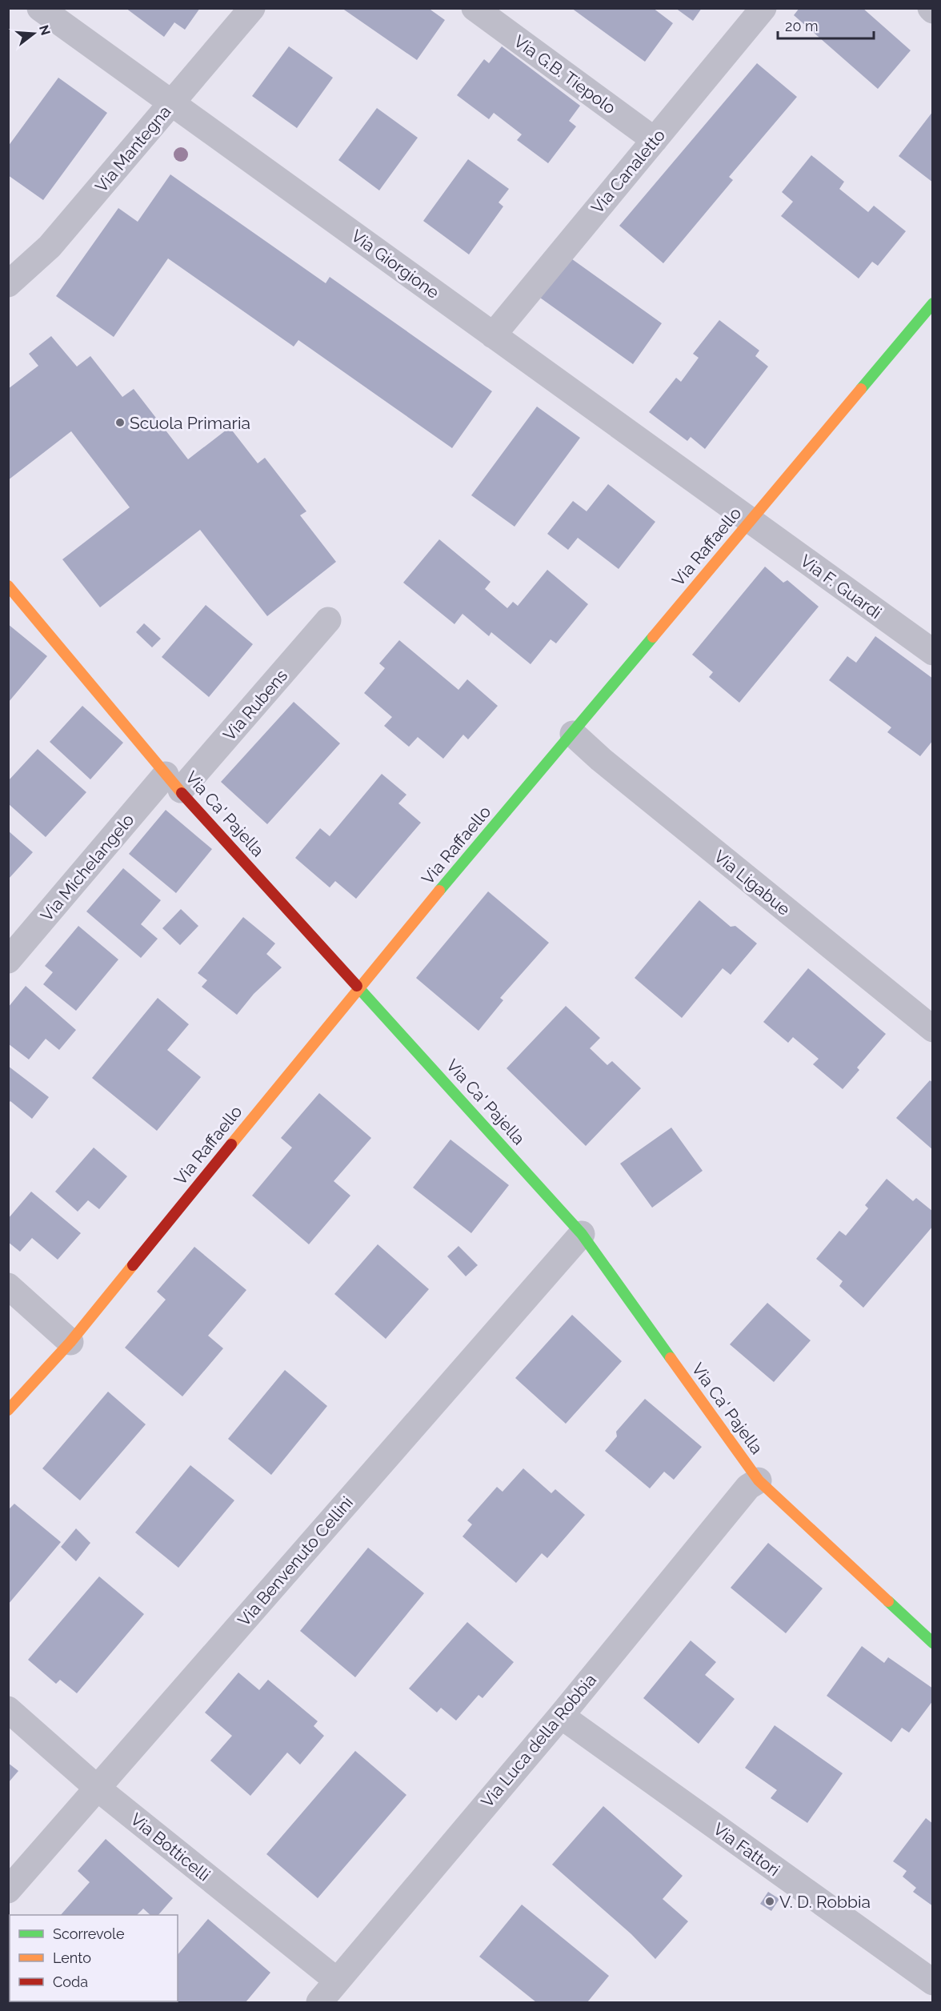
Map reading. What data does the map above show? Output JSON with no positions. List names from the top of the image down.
{
  "streets": {
    "main road": ["Via Raffaello", "Via Ca' Pajella"],
    "street": [
      "Via G.B. Tiepolo",
      "Via Mantegna",
      "Via Canaletto",
      "Via Giorgione",
      "Via F. Guardi",
      "Via Rubens",
      "Via Michelangelo",
      "Via Ligabue",
      "Via Benvenuto Cellini",
      "Via Luca della Robbia",
      "Via Botticelli",
      "Via Fattori"
    ]
  },
  "crossings": [
    ["Via G.B. Tiepolo", "Via Canaletto"],
    ["Via Mantegna", "Via Giorgione"],
    ["Via Canaletto", "Via Giorgione"],
    ["Via Giorgione", "Via Raffaello"],
    ["Via Giorgione", "Via F. Guardi"],
    ["Via Raffaello", "Via F. Guardi"],
    ["Via Raffaello", "Via Ca' Pajella"],
    ["Via Raffaello", "Via Ligabue"],
    ["Via Rubens", "Via Ca' Pajella"],
    ["Via Rubens", "Via Michelangelo"],
    ["Via Ca' Pajella", "Via Michelangelo"],
    ["Via Ca' Pajella", "Via Benvenuto Cellini"],
    ["Via Ca' Pajella", "Via Luca della Robbia"],
    ["Via Benvenuto Cellini", "Via Botticelli"],
    ["Via Luca della Robbia", "Via Botticelli"],
    ["Via Luca della Robbia", "Via Fattori"]
  ],
  "places": ["Scuola Primaria", "V. D. Robbia"],
  "legend": ["Scorrevole", "Lento", "Coda"],
  "scale_bar": "20 m",
  "north": "right"
}
